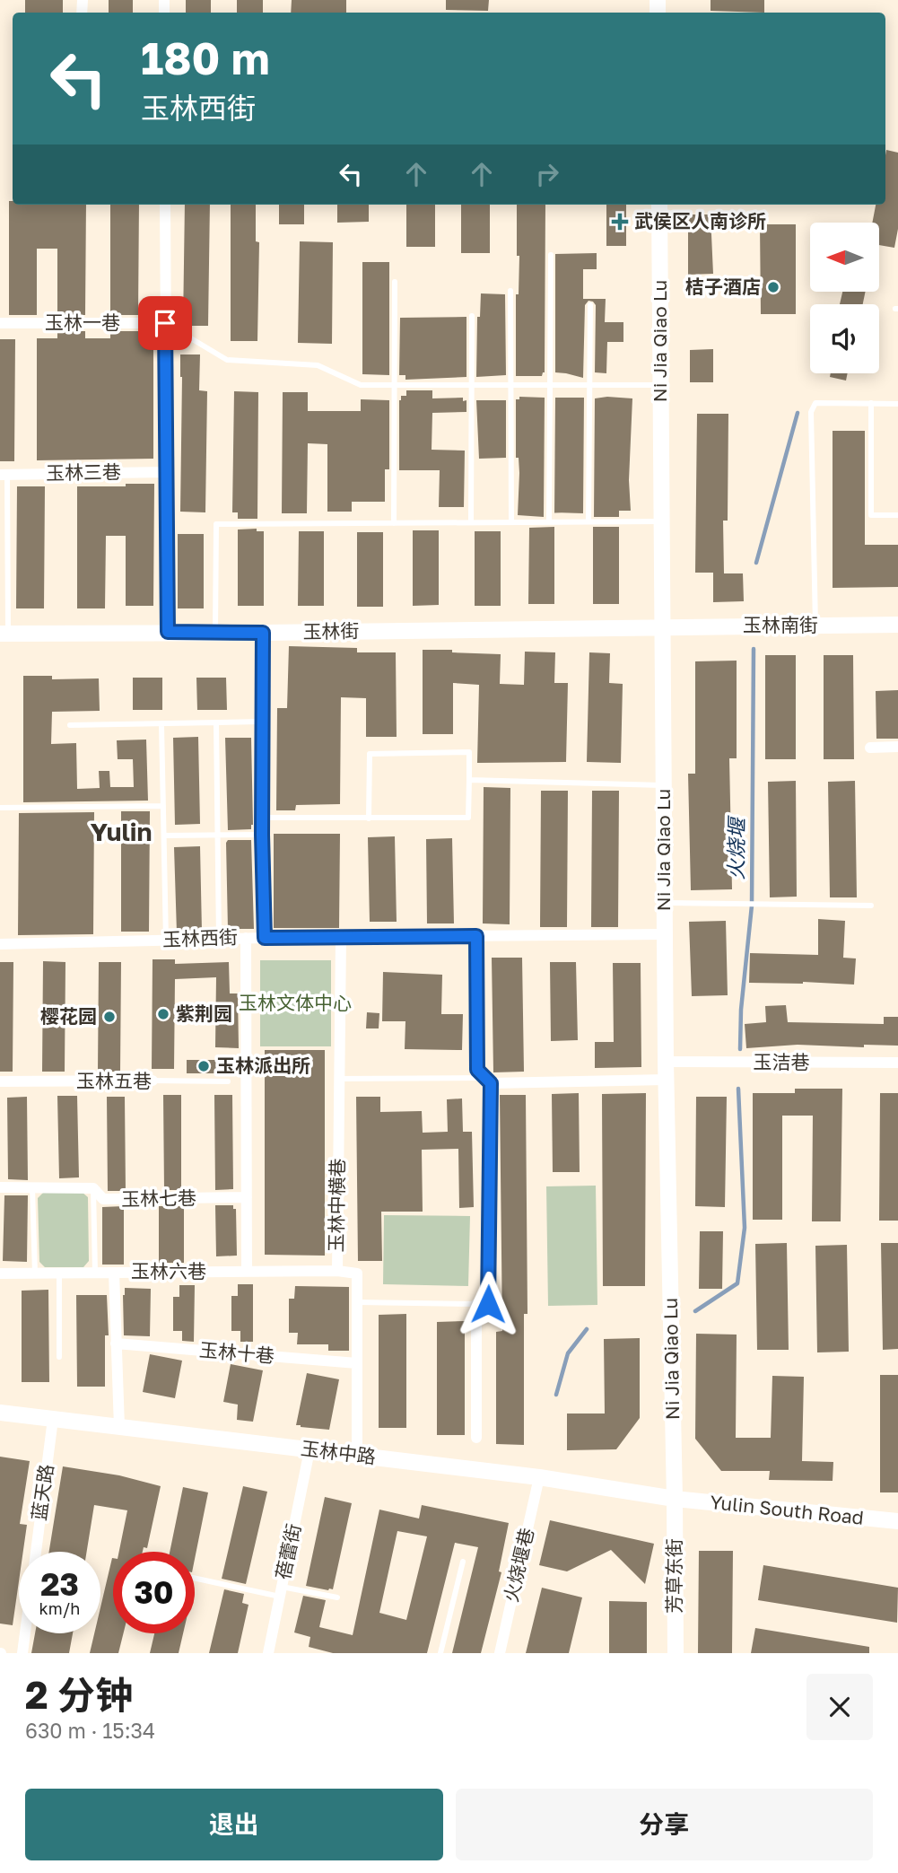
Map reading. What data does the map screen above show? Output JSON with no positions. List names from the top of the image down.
{
  "streets": {
    "main road": [
      "Ni Jia Qiao Lu",
      "玉林南街",
      "玉林街",
      "玉林中路",
      "Yulin South Road",
      "芳草东街"
    ],
    "street": [
      "玉林一巷",
      "玉林三巷",
      "玉林西街",
      "玉洁巷",
      "玉林五巷",
      "玉林七巷",
      "玉林中横巷",
      "玉林六巷",
      "玉林十巷",
      "蓝天路",
      "蓓蕾街",
      "火烧堰巷"
    ]
  },
  "crossings": [
    ["Ni Jia Qiao Lu", "玉林南街"],
    ["Ni Jia Qiao Lu", "玉林街"],
    ["Ni Jia Qiao Lu", "玉林西街"],
    ["Ni Jia Qiao Lu", "玉洁巷"],
    ["Ni Jia Qiao Lu", "玉林中路"],
    ["Ni Jia Qiao Lu", "Yulin South Road"],
    ["Ni Jia Qiao Lu", "芳草东街"],
    ["玉林南街", "玉林街"],
    ["玉林西街", "玉林中横巷"],
    ["玉林中横巷", "玉林六巷"],
    ["玉林中横巷", "玉林十巷"],
    ["玉林中横巷", "玉林中路"],
    ["玉林中路", "蓝天路"],
    ["玉林中路", "Yulin South Road"],
    ["玉林中路", "蓓蕾街"],
    ["玉林中路", "火烧堰巷"],
    ["玉林中路", "芳草东街"],
    ["Yulin South Road", "芳草东街"]
  ],
  "districts": ["Yulin"],
  "water": ["火烧堰"],
  "parks": ["玉林文体中心"],
  "places": {
    "health": ["武侯区人南诊所"],
    "other": [
      "桔子酒店",
      "紫荆园",
      "樱花园",
      "玉林派出所"
    ]
  },
  "north": "left",
  "page": {
    "turn": ["180 m", "玉林西街"],
    "speed": "23 km/h",
    "limit": "30",
    "heading": ["2 分钟", "630 m · 15:34"],
    "buttons": ["退出", "分享"]
  }
}
